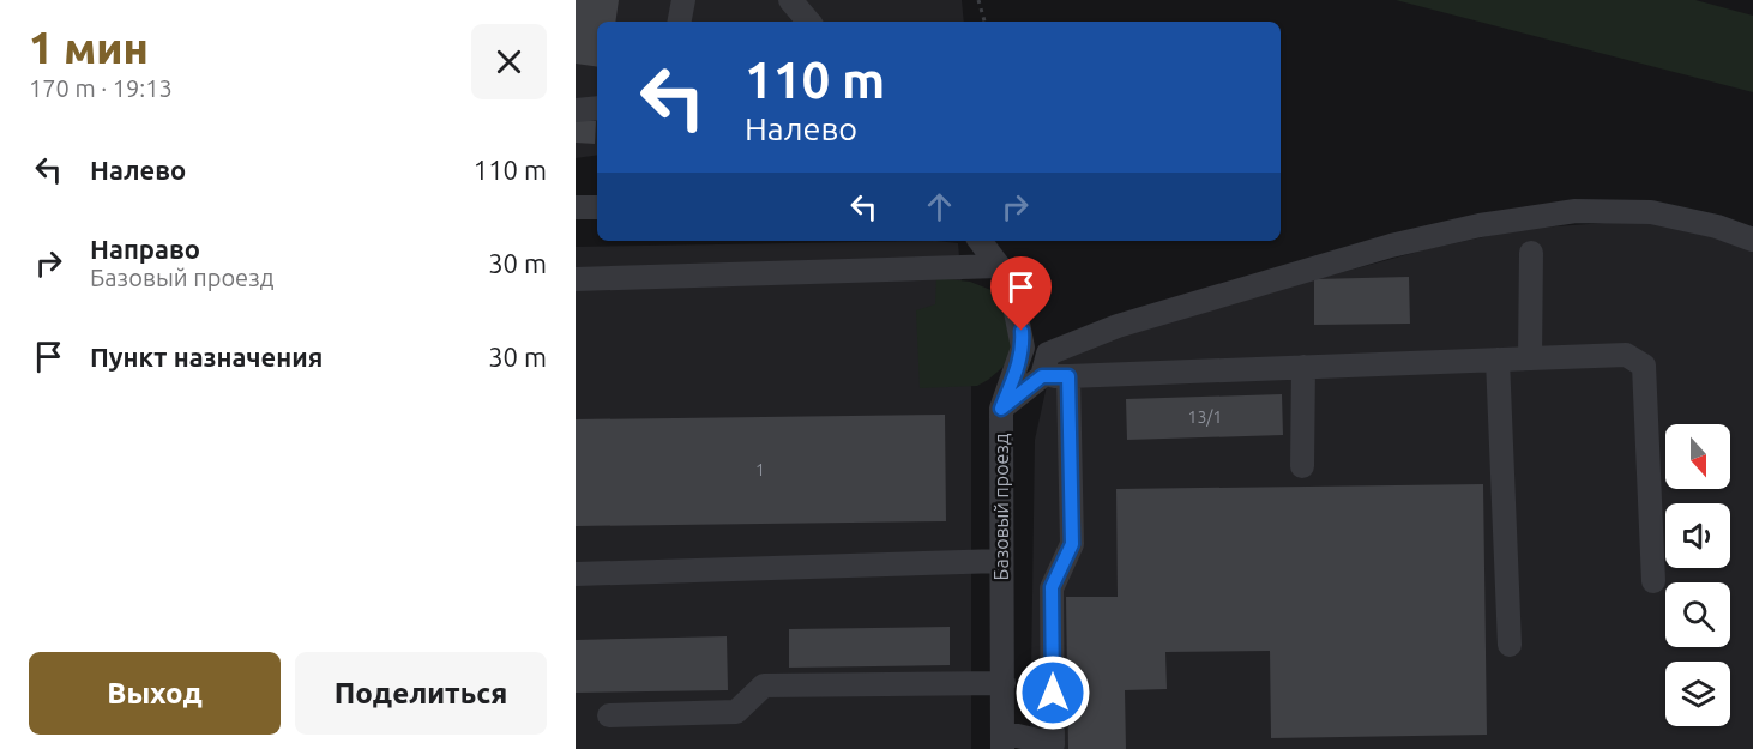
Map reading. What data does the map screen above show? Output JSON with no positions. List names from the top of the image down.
{
  "streets": {
    "street": ["Базовый проезд"]
  },
  "house_numbers": ["13/1", "1"],
  "north": "bottom",
  "page": {
    "heading": ["1 мин", "170 m · 19:13"],
    "turn": ["110 m", "Налево"],
    "list": [
      {
        "name": "Налево",
        "value": "110 m"
      },
      {
        "name": "Направо",
        "note": "Базовый проезд",
        "value": "30 m"
      },
      {
        "name": "Пункт назначения",
        "value": "30 m"
      }
    ],
    "buttons": ["Выход", "Поделиться"]
  }
}
